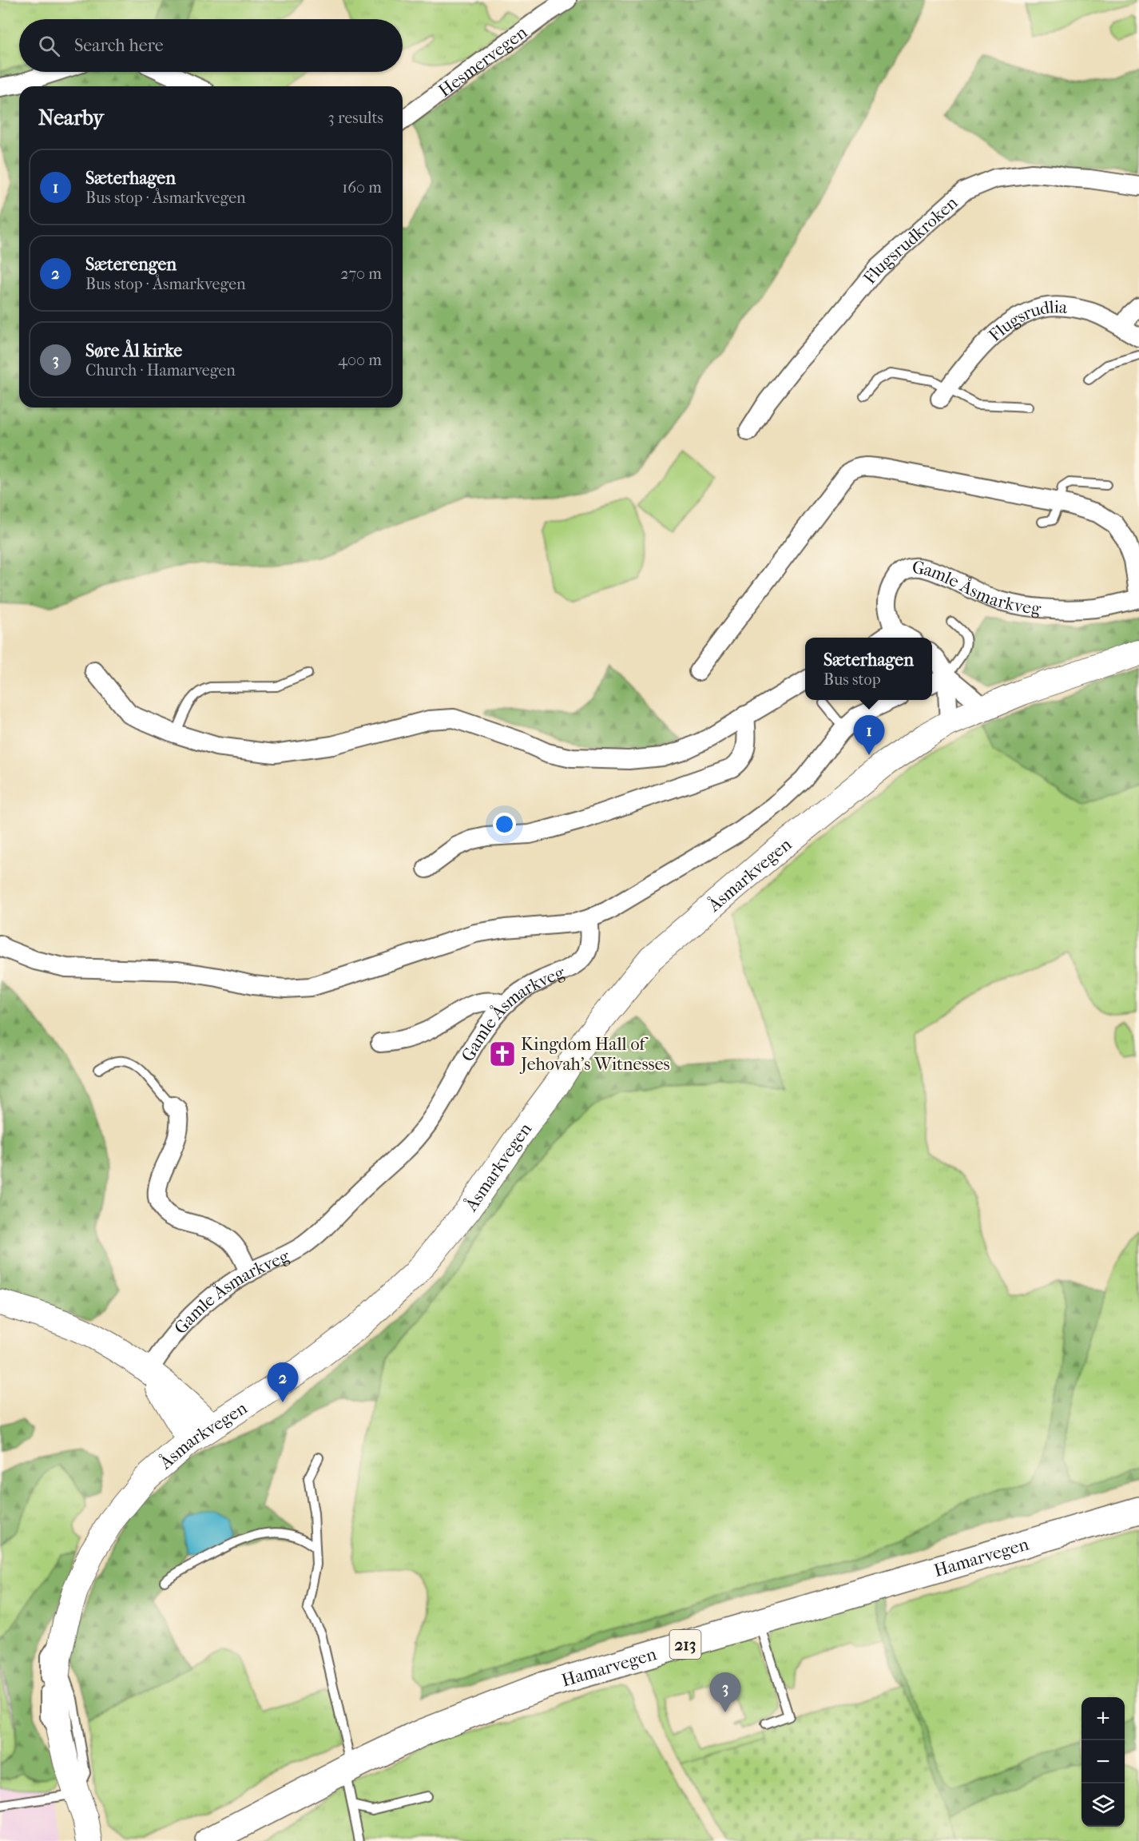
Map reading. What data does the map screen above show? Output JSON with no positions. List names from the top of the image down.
{
  "streets": {
    "main road": ["Åsmarkvegen", "Hamarvegen", "213"],
    "street": [
      "Hesmervegen",
      "Flugsrudkroken",
      "Flugsrudlia",
      "Gamle Åsmarkveg"
    ]
  },
  "places": {
    "church": ["Kingdom Hall of Jehovah's Witnesses"]
  },
  "page": {
    "search": "Search here",
    "heading": ["Nearby", "3 results"],
    "list": [
      {
        "mark": "1",
        "name": "Sæterhagen",
        "note": "Bus stop · Åsmarkvegen",
        "value": "160 m"
      },
      {
        "mark": "2",
        "name": "Sæterengen",
        "note": "Bus stop · Åsmarkvegen",
        "value": "270 m"
      },
      {
        "mark": "3",
        "name": "Søre Ål kirke",
        "note": "Church · Hamarvegen",
        "value": "400 m"
      }
    ],
    "popup": ["Sæterhagen", "Bus stop"],
    "pins": ["1", "2", "3"],
    "map_buttons": ["+", "−"]
  }
}
